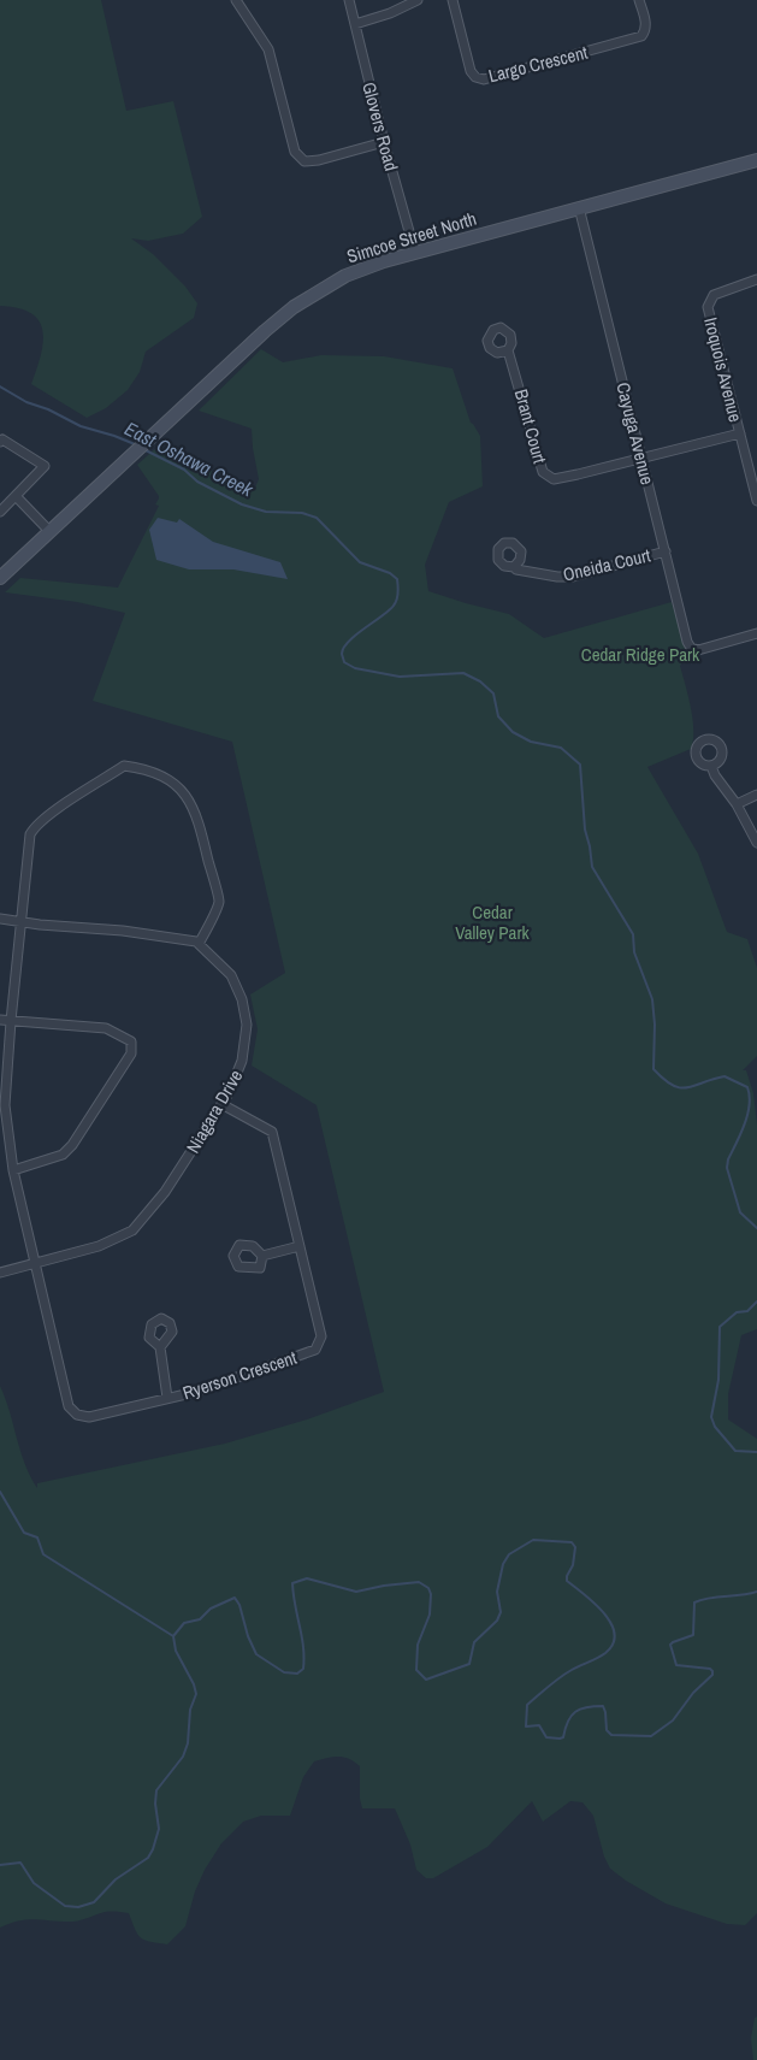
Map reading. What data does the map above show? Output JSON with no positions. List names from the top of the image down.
{
  "streets": {
    "main road": ["Simcoe Street North"],
    "street": [
      "Largo Crescent",
      "Glovers Road",
      "Iroquois Avenue",
      "Brant Court",
      "Cayuga Avenue",
      "Oneida Court",
      "Niagara Drive",
      "Ryerson Crescent"
    ]
  },
  "crossings": [
    ["Glovers Road", "Simcoe Street North"],
    ["Simcoe Street North", "Cayuga Avenue"],
    ["Brant Court", "Cayuga Avenue"],
    ["Cayuga Avenue", "Oneida Court"],
    ["Niagara Drive", "Ryerson Crescent"]
  ],
  "water": ["East Oshawa Creek"],
  "parks": ["Cedar Ridge Park", "Cedar Valley Park"]
}
